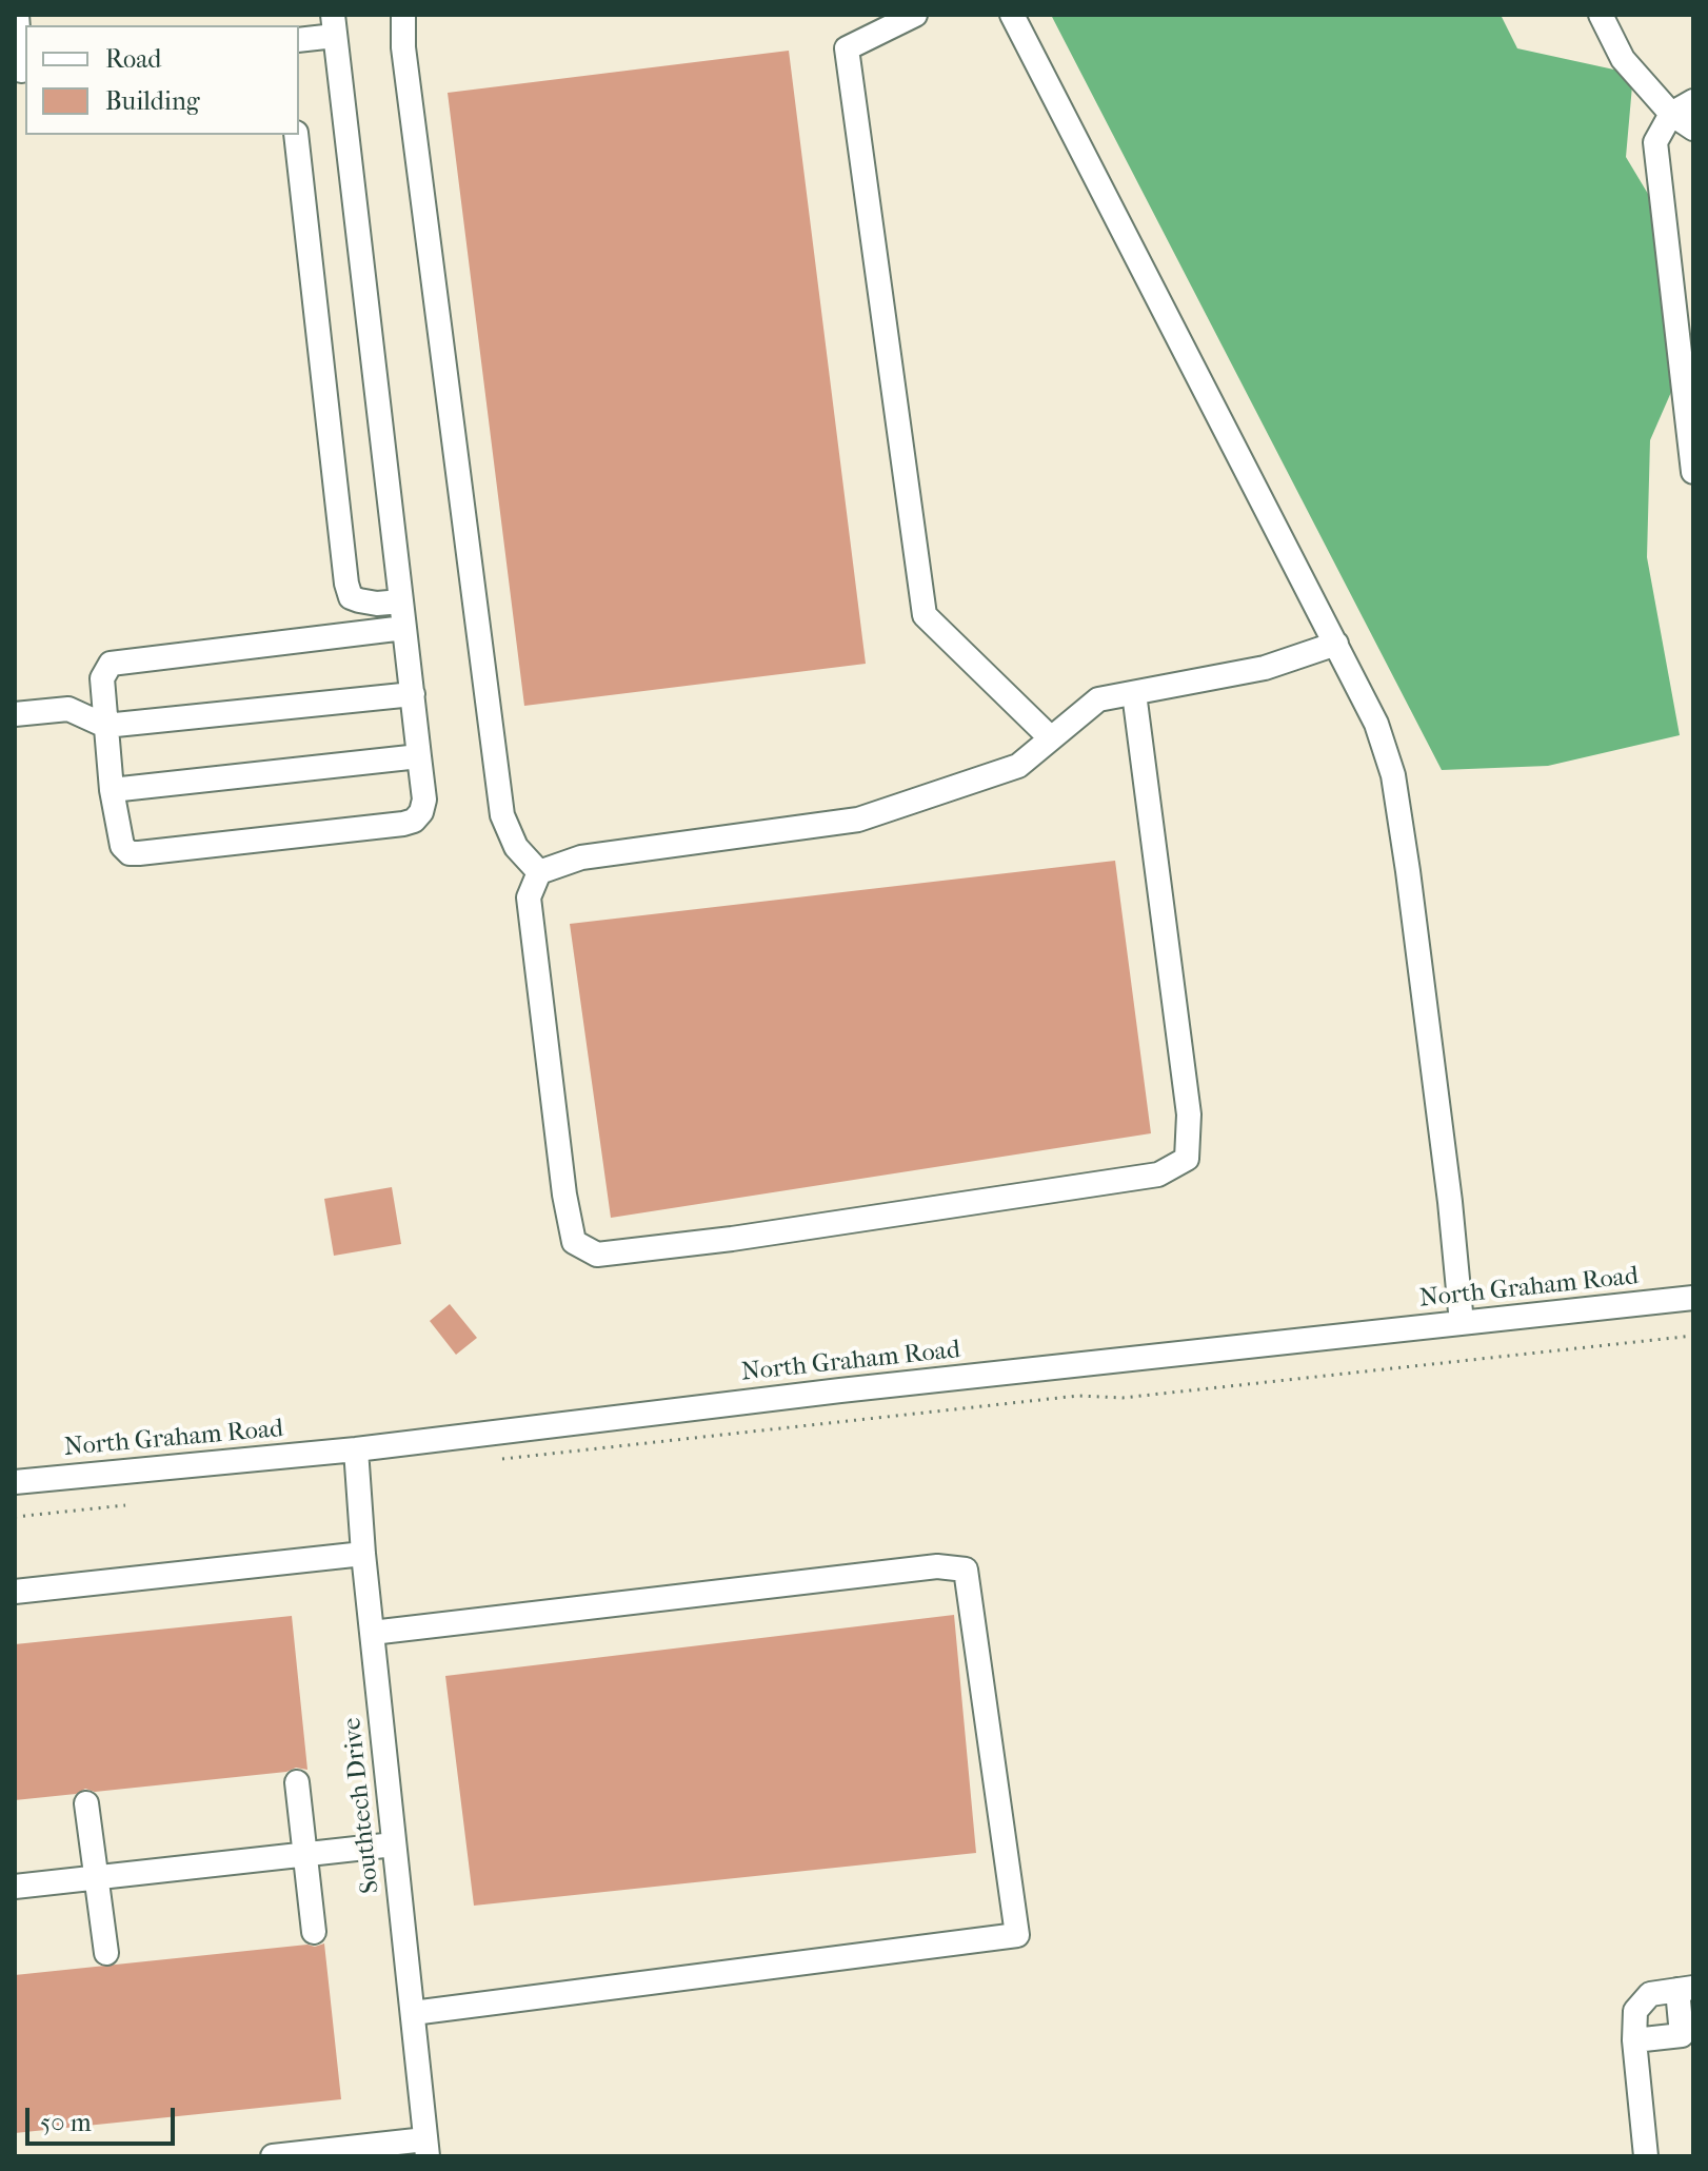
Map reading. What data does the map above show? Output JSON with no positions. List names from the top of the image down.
{
  "streets": {
    "street": ["North Graham Road", "Southtech Drive"]
  },
  "crossings": [
    ["North Graham Road", "Southtech Drive"]
  ],
  "legend": ["Road", "Building"],
  "scale_bar": "50 m"
}
